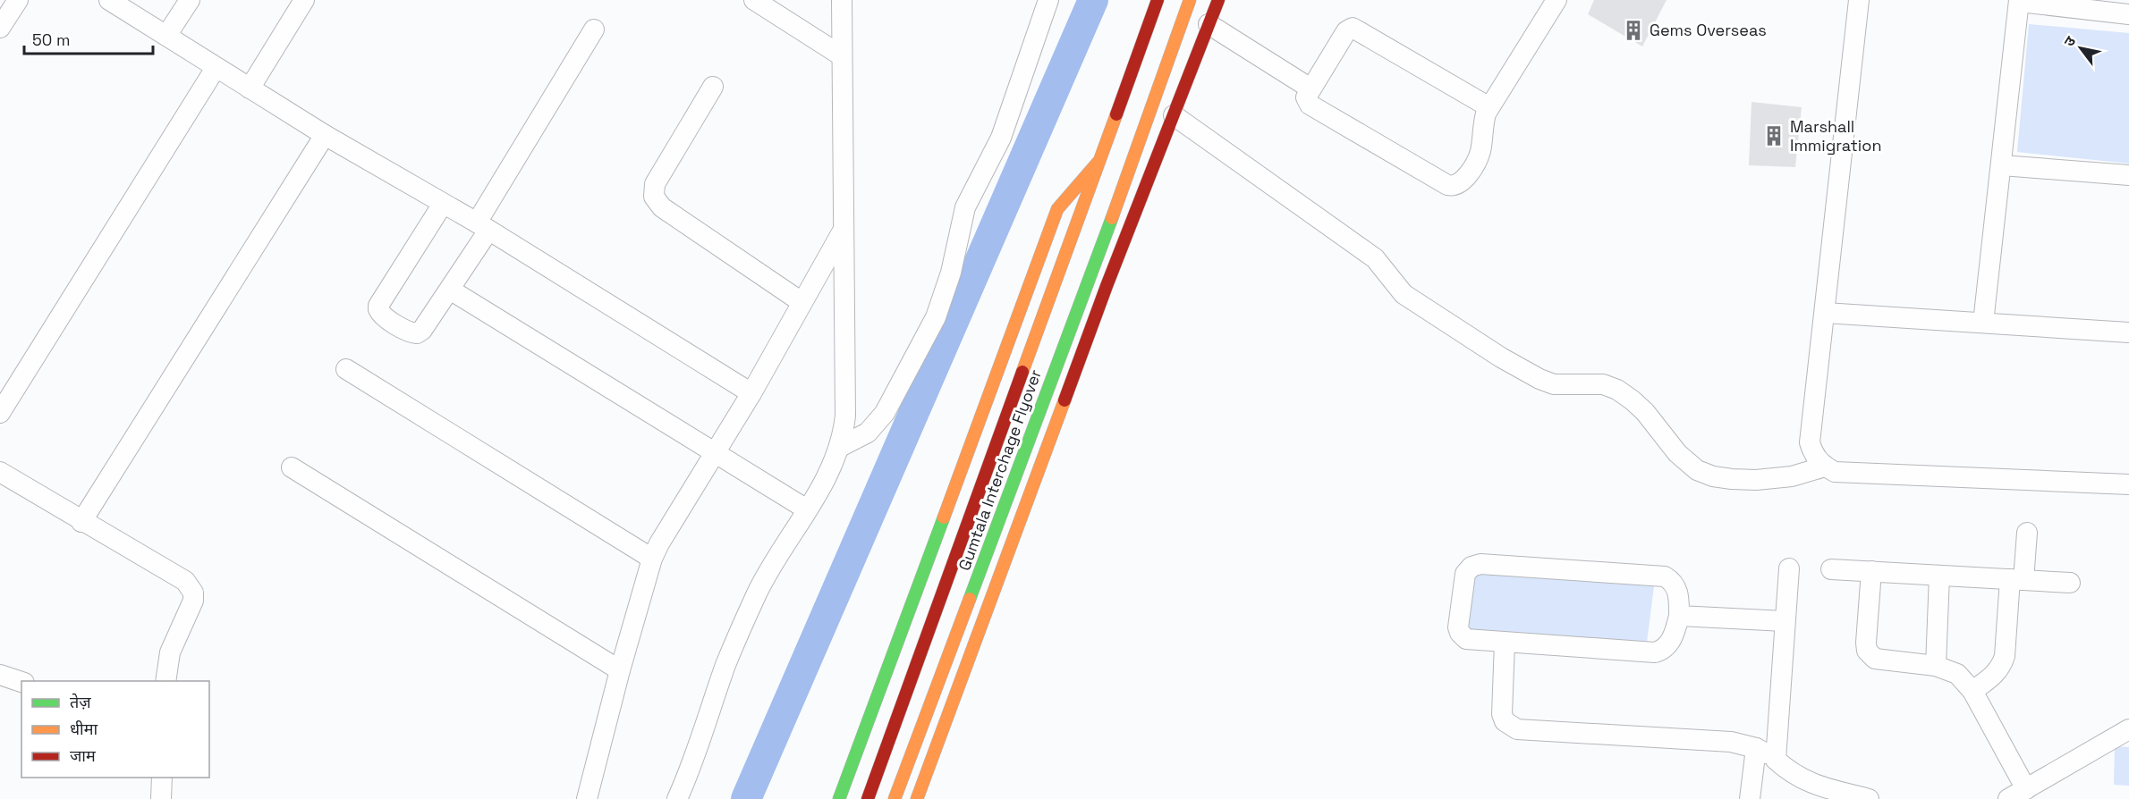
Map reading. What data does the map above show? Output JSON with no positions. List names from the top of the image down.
{
  "streets": {
    "main road": ["Gumtala Interchage Flyover"]
  },
  "places": {
    "building": ["Gems Overseas", "Marshall Immigration"]
  },
  "legend": ["तेज़", "धीमा", "जाम"],
  "scale_bar": "50 m",
  "north": "top left"
}
